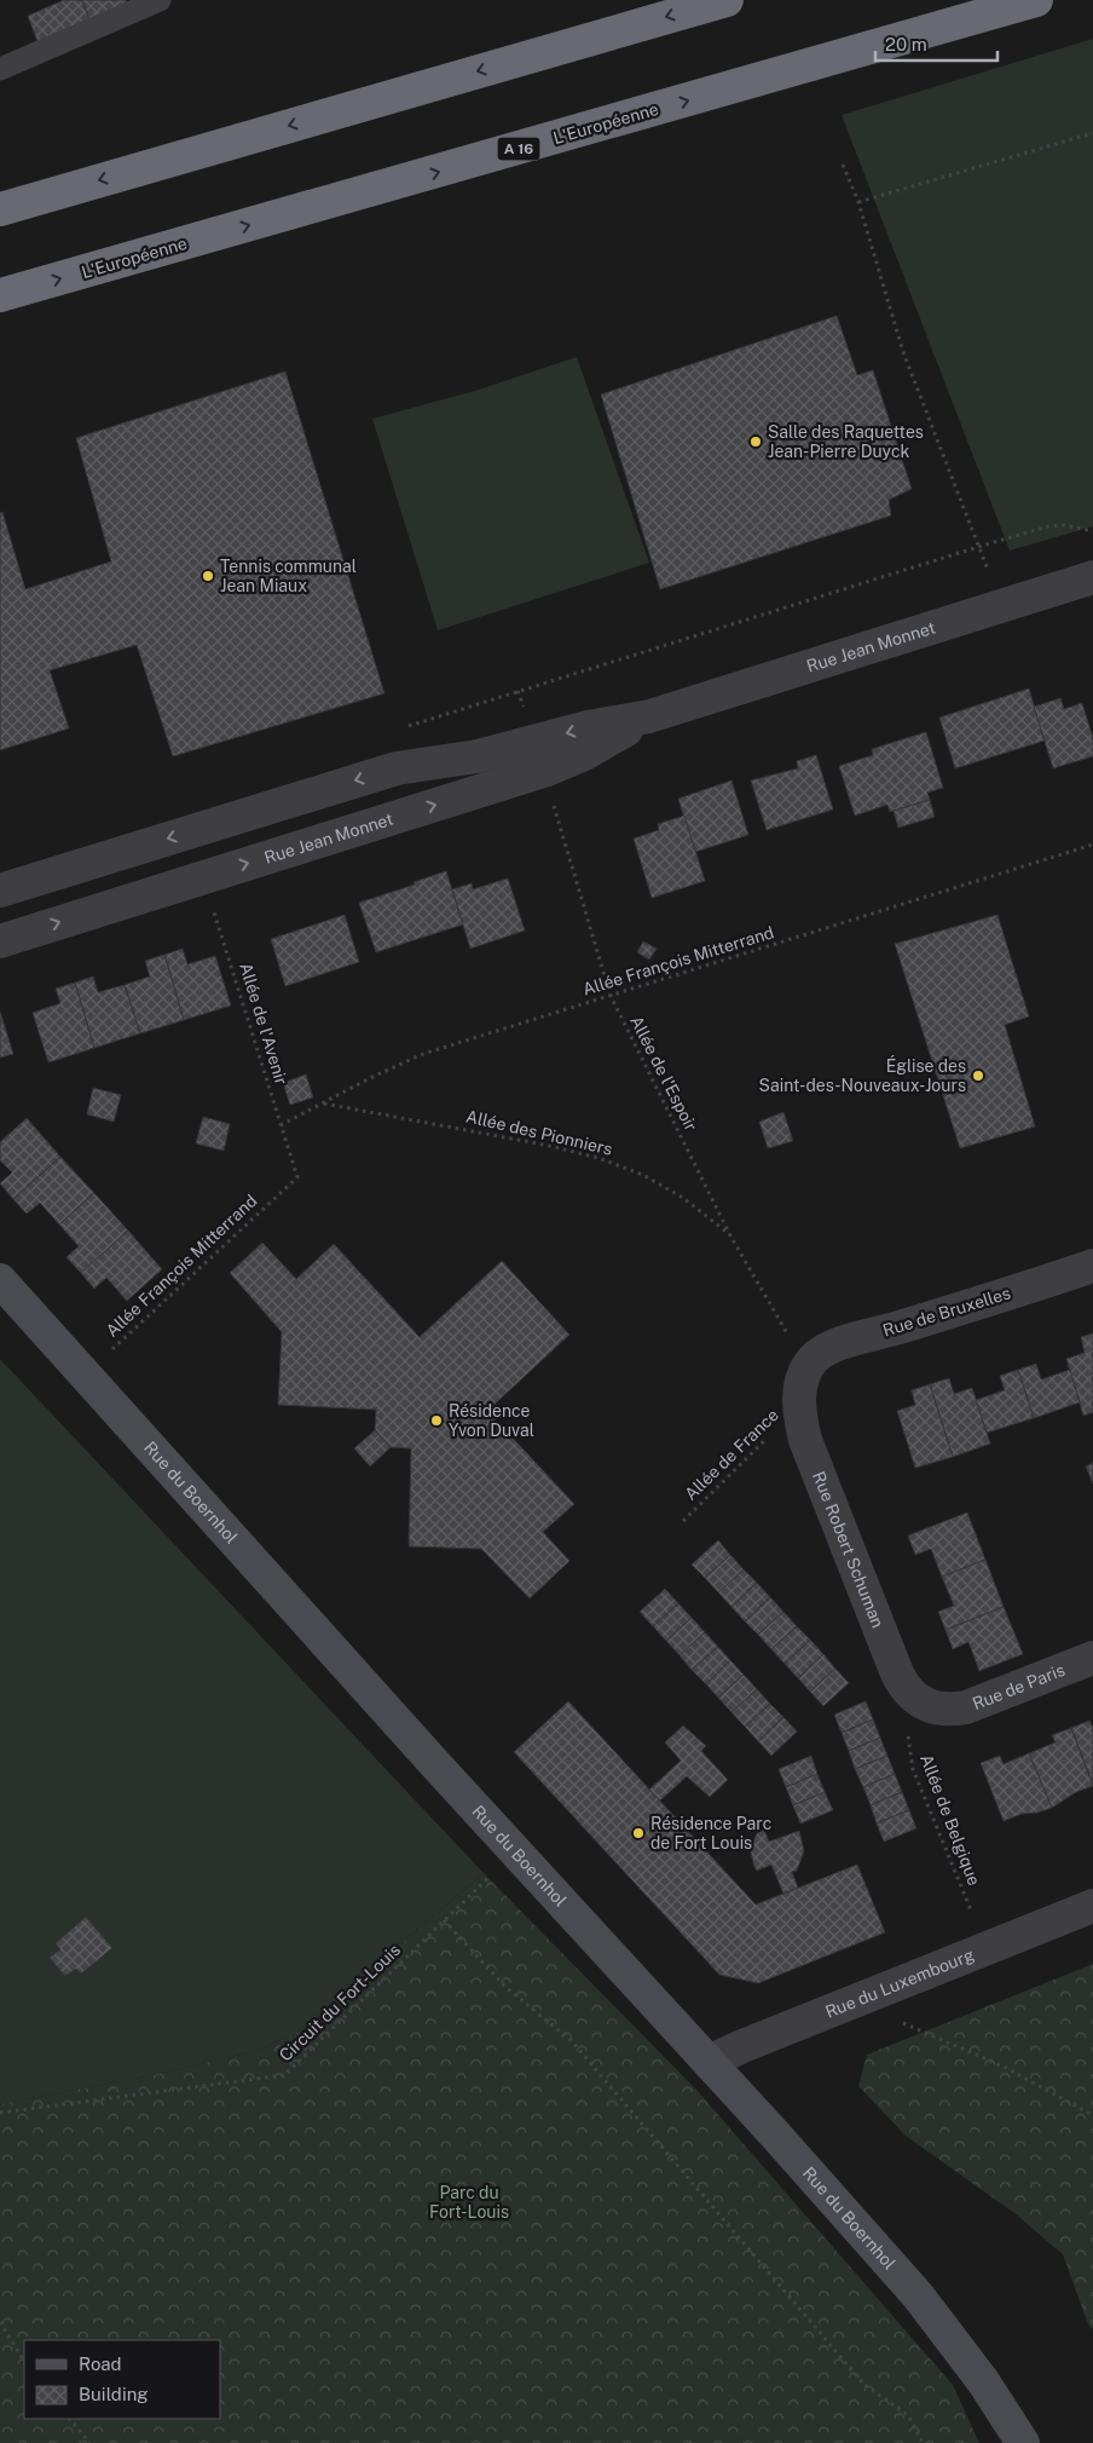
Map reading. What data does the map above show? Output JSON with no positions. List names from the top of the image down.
{
  "streets": {
    "highway": ["L'Européenne", "A 16"],
    "street": [
      "Rue Jean Monnet",
      "Rue de Bruxelles",
      "Rue du Boernhol",
      "Rue Robert Schuman",
      "Rue de Paris",
      "Rue du Luxembourg"
    ],
    "path": [
      "Allée François Mitterrand",
      "Allée de l'Avenir",
      "Allée de l'Espoir",
      "Allée des Pionniers",
      "Allée de France",
      "Allée de Belgique",
      "Circuit du Fort-Louis"
    ]
  },
  "crossings": [
    ["Rue Jean Monnet", "Allée de l'Avenir"],
    ["Rue Jean Monnet", "Allée de l'Espoir"],
    ["Allée François Mitterrand", "Allée de l'Avenir"],
    ["Allée François Mitterrand", "Allée de l'Espoir"],
    ["Allée François Mitterrand", "Allée des Pionniers"],
    ["Allée François Mitterrand", "Rue du Boernhol"],
    ["Allée de l'Espoir", "Allée des Pionniers"],
    ["Allée de l'Espoir", "Rue de Bruxelles"],
    ["Allée de l'Espoir", "Rue Robert Schuman"],
    ["Rue de Bruxelles", "Rue Robert Schuman"],
    ["Allée de France", "Rue Robert Schuman"],
    ["Rue du Boernhol", "Rue du Luxembourg"],
    ["Rue du Boernhol", "Circuit du Fort-Louis"],
    ["Rue Robert Schuman", "Rue de Paris"],
    ["Rue Robert Schuman", "Allée de Belgique"],
    ["Rue de Paris", "Allée de Belgique"],
    ["Allée de Belgique", "Rue du Luxembourg"]
  ],
  "parks": ["Parc du Fort-Louis"],
  "places": [
    "Salle des Raquettes Jean-Pierre Duyck",
    "Tennis communal Jean Miaux",
    "Église des Saint-des-Nouveaux-Jours",
    "Résidence Yvon Duval",
    "Résidence Parc de Fort Louis"
  ],
  "legend": ["Road", "Building"],
  "scale_bar": "20 m"
}
